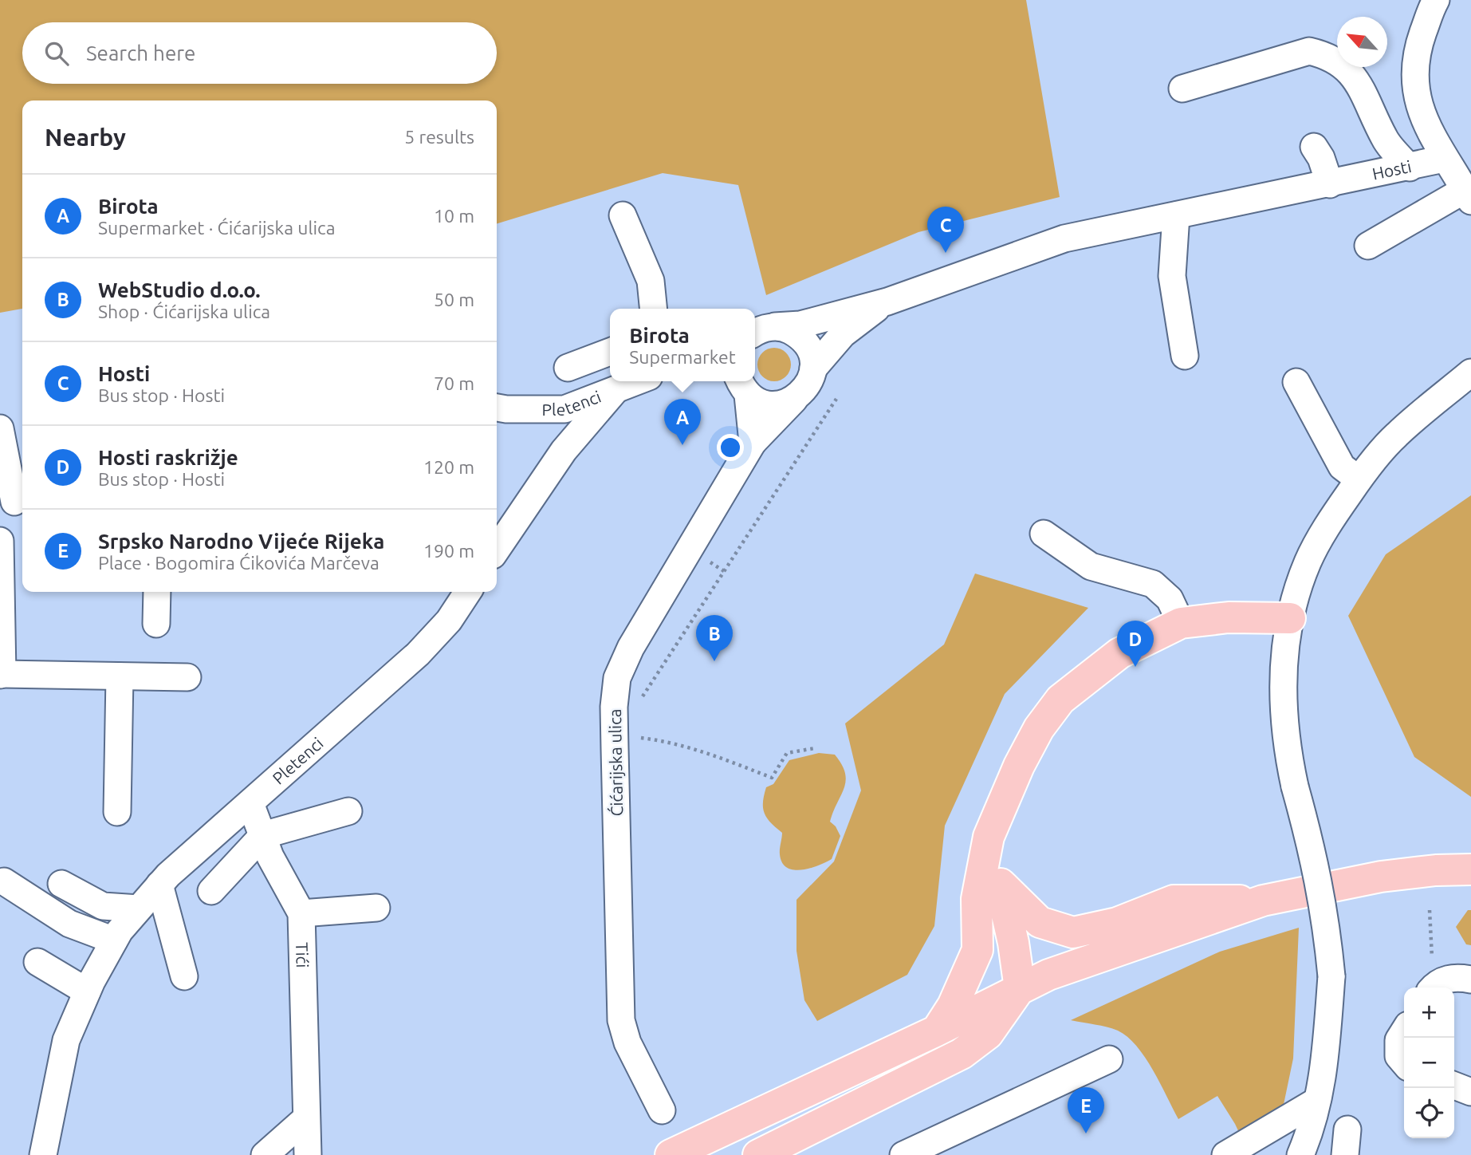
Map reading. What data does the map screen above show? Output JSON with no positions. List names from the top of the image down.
{
  "streets": {
    "street": [
      "Hosti",
      "Pletenci",
      "Ćićarijska ulica",
      "Tići"
    ]
  },
  "crossings": [
    ["Hosti", "Ćićarijska ulica"],
    ["Pletenci", "Tići"]
  ],
  "north": "top left",
  "page": {
    "search": "Search here",
    "heading": ["Nearby", "5 results"],
    "list": [
      {
        "mark": "A",
        "name": "Birota",
        "note": "Supermarket · Ćićarijska ulica",
        "value": "10 m"
      },
      {
        "mark": "B",
        "name": "WebStudio d.o.o.",
        "note": "Shop · Ćićarijska ulica",
        "value": "50 m"
      },
      {
        "mark": "C",
        "name": "Hosti",
        "note": "Bus stop · Hosti",
        "value": "70 m"
      },
      {
        "mark": "D",
        "name": "Hosti raskrižje",
        "note": "Bus stop · Hosti",
        "value": "120 m"
      },
      {
        "mark": "E",
        "name": "Srpsko Narodno Vijeće Rijeka",
        "note": "Place · Bogomira Ćikovića Marčeva",
        "value": "190 m"
      }
    ],
    "pins": [
      "C",
      "A",
      "B",
      "D",
      "E"
    ],
    "popup": ["Birota", "Supermarket"],
    "map_buttons": ["+", "−"]
  }
}
